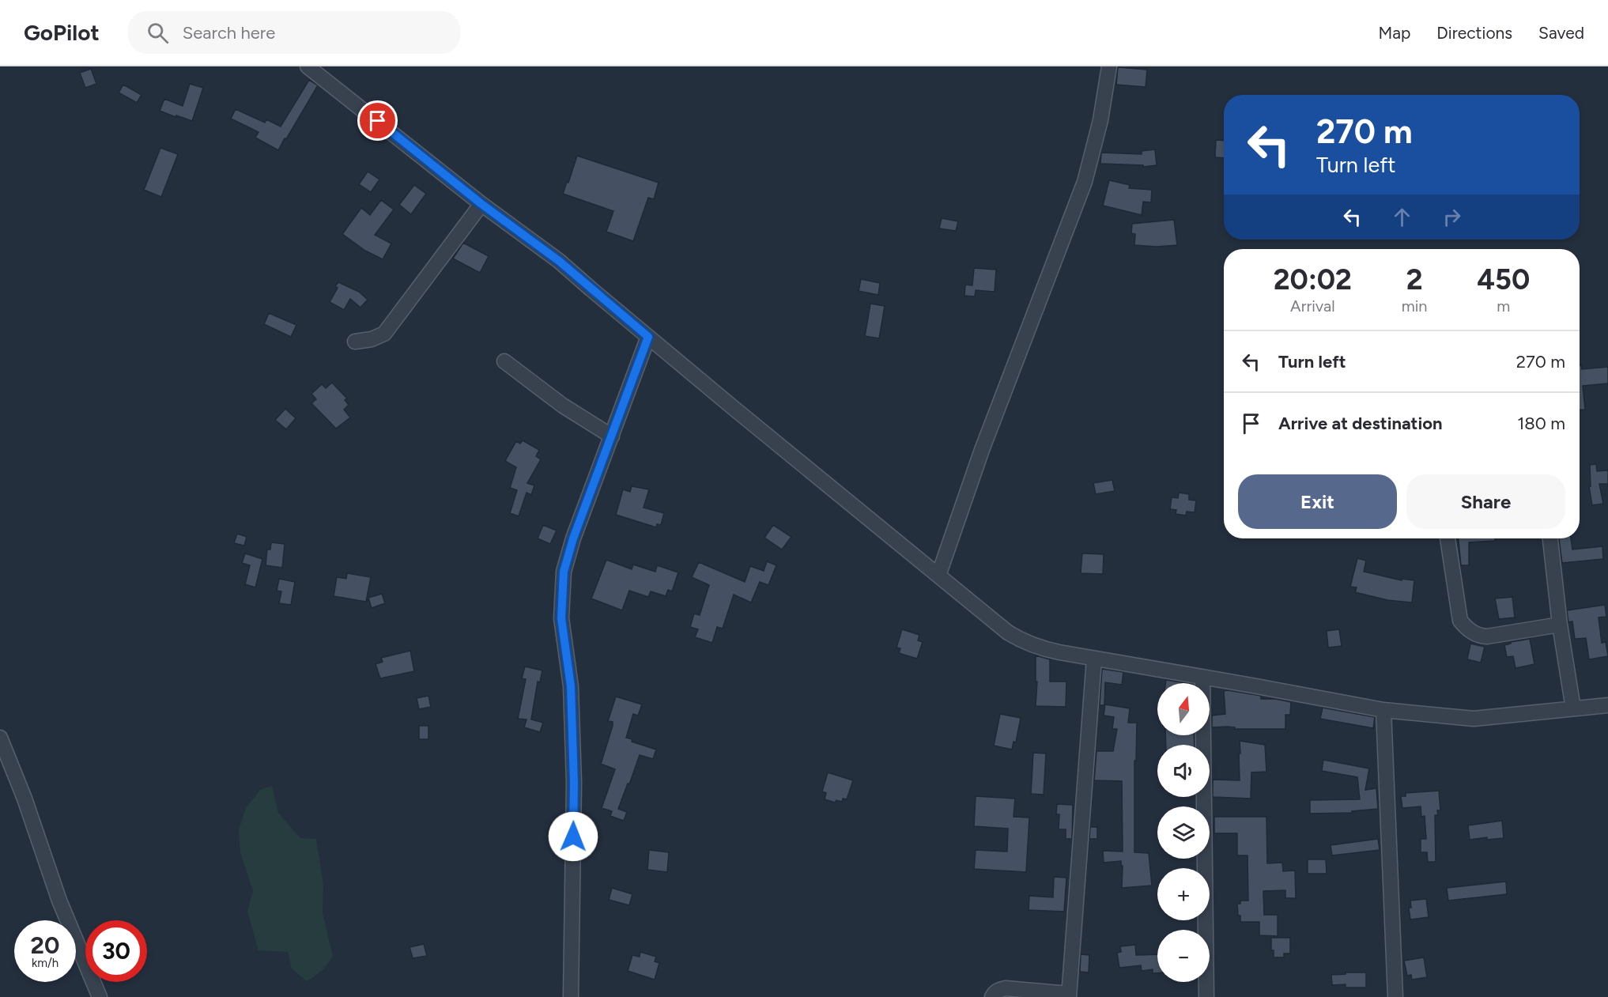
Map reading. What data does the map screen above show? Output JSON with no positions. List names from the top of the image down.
{
  "north": "top",
  "page": {
    "header": "GoPilot",
    "search": "Search here",
    "nav": ["Map", "Directions", "Saved"],
    "turn": ["270 m", "Turn left"],
    "eta": [
      "20:02",
      "Arrival",
      "2",
      "min",
      "450",
      "m"
    ],
    "list": [
      {
        "name": "Turn left",
        "value": "270 m"
      },
      {
        "name": "Arrive at destination",
        "value": "180 m"
      }
    ],
    "buttons": ["Exit", "Share"],
    "map_buttons": ["+", "−"],
    "speed": "20 km/h",
    "limit": "30"
  }
}
